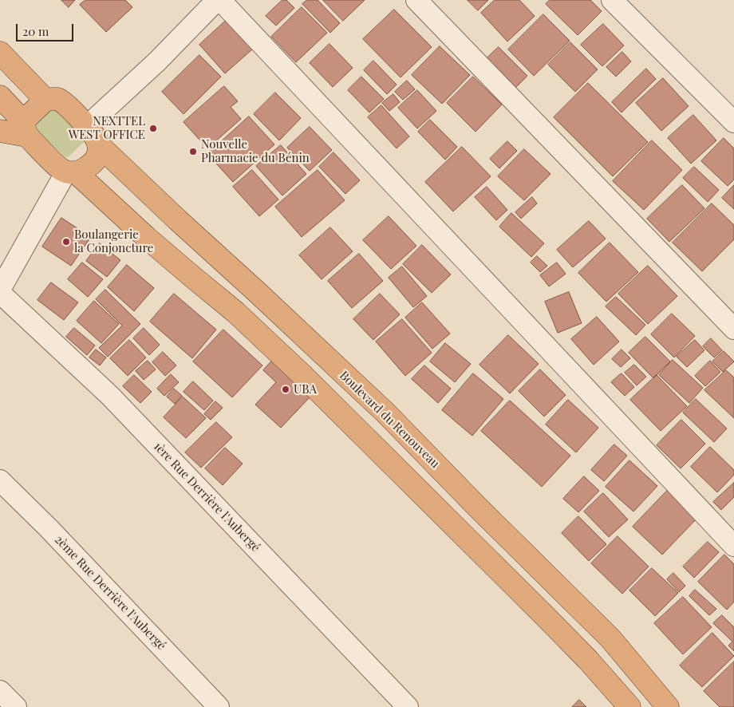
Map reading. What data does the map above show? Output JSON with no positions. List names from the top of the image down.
{
  "streets": {
    "highway": ["Boulevard du Renouveau"],
    "street": ["1ère Rue Derrière l'Aubergé", "2ème Rue Derrière l'Aubergé"]
  },
  "places": [
    "NEXTTEL WEST OFFICE",
    "Nouvelle Pharmacie du Bénin",
    "Boulangerie la Conjoncture",
    "UBA"
  ],
  "scale_bar": "20 m"
}
